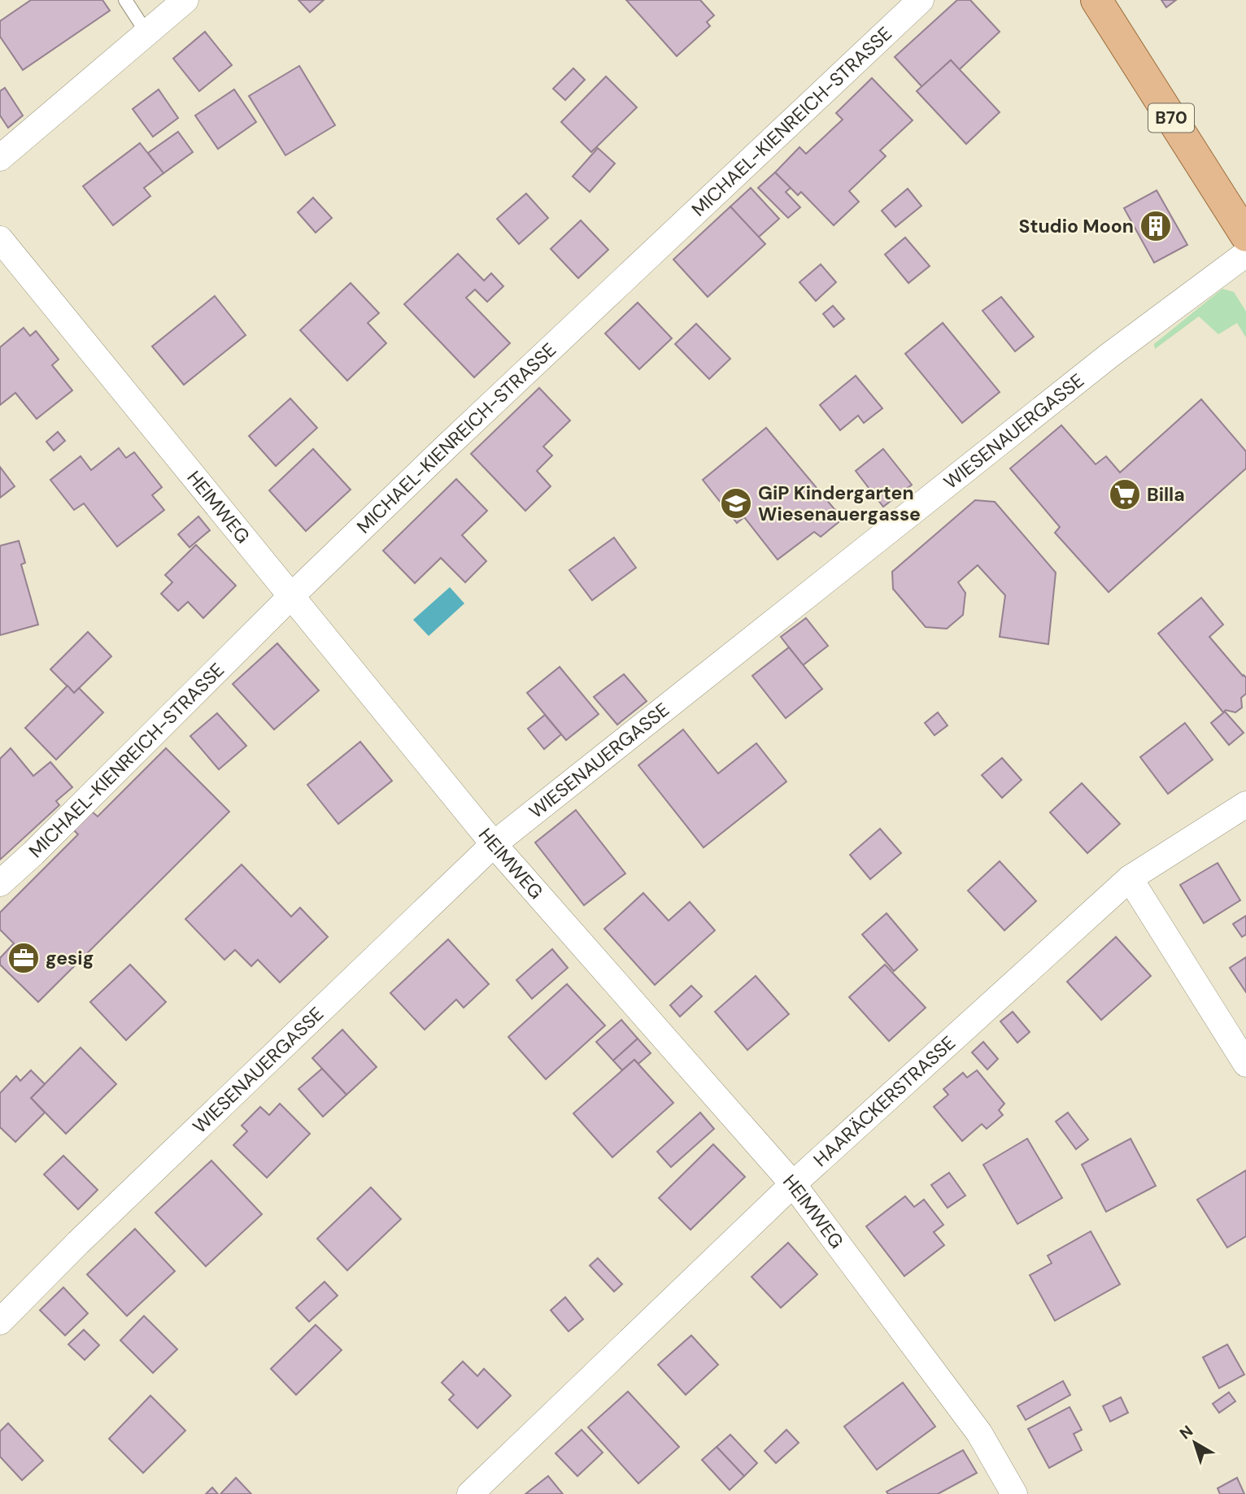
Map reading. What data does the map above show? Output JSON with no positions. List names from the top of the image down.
{
  "streets": {
    "main road": ["B70"],
    "street": [
      "MICHAEL-KIENREICH-STRASSE",
      "WIESENAUERGASSE",
      "HEIMWEG",
      "HAARÄCKERSTRASSE"
    ]
  },
  "crossings": [
    ["MICHAEL-KIENREICH-STRASSE", "HEIMWEG"],
    ["WIESENAUERGASSE", "HEIMWEG"],
    ["HEIMWEG", "HAARÄCKERSTRASSE"]
  ],
  "places": {
    "building": ["Studio Moon"],
    "supermarket": ["Billa"],
    "school or university": ["GiP Kindergarten Wiesenauergasse"],
    "office": ["gesig"]
  },
  "north": "top left"
}
